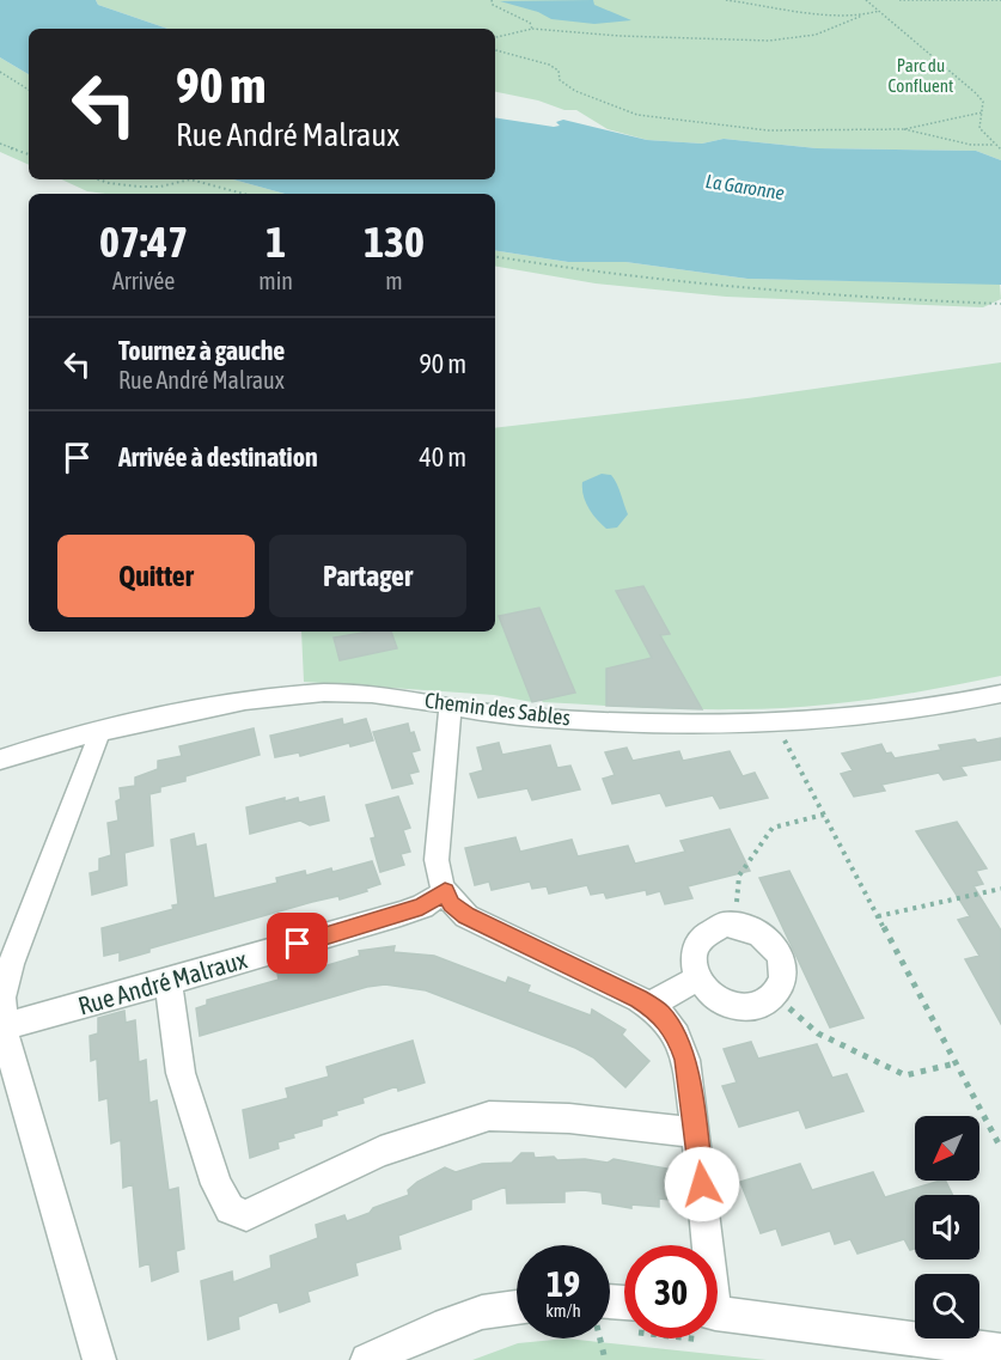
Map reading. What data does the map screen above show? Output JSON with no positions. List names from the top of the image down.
{
  "streets": {
    "street": ["Chemin des Sables", "Rue André Malraux"]
  },
  "water": ["La Garonne"],
  "parks": ["Parc du Confluent"],
  "north": "bottom left",
  "page": {
    "turn": ["90 m", "Rue André Malraux"],
    "eta": [
      "07:47",
      "Arrivée",
      "1",
      "min",
      "130",
      "m"
    ],
    "list": [
      {
        "name": "Tournez à gauche",
        "note": "Rue André Malraux",
        "value": "90 m"
      },
      {
        "name": "Arrivée à destination",
        "value": "40 m"
      }
    ],
    "buttons": ["Quitter", "Partager"],
    "speed": "19 km/h",
    "limit": "30"
  }
}
